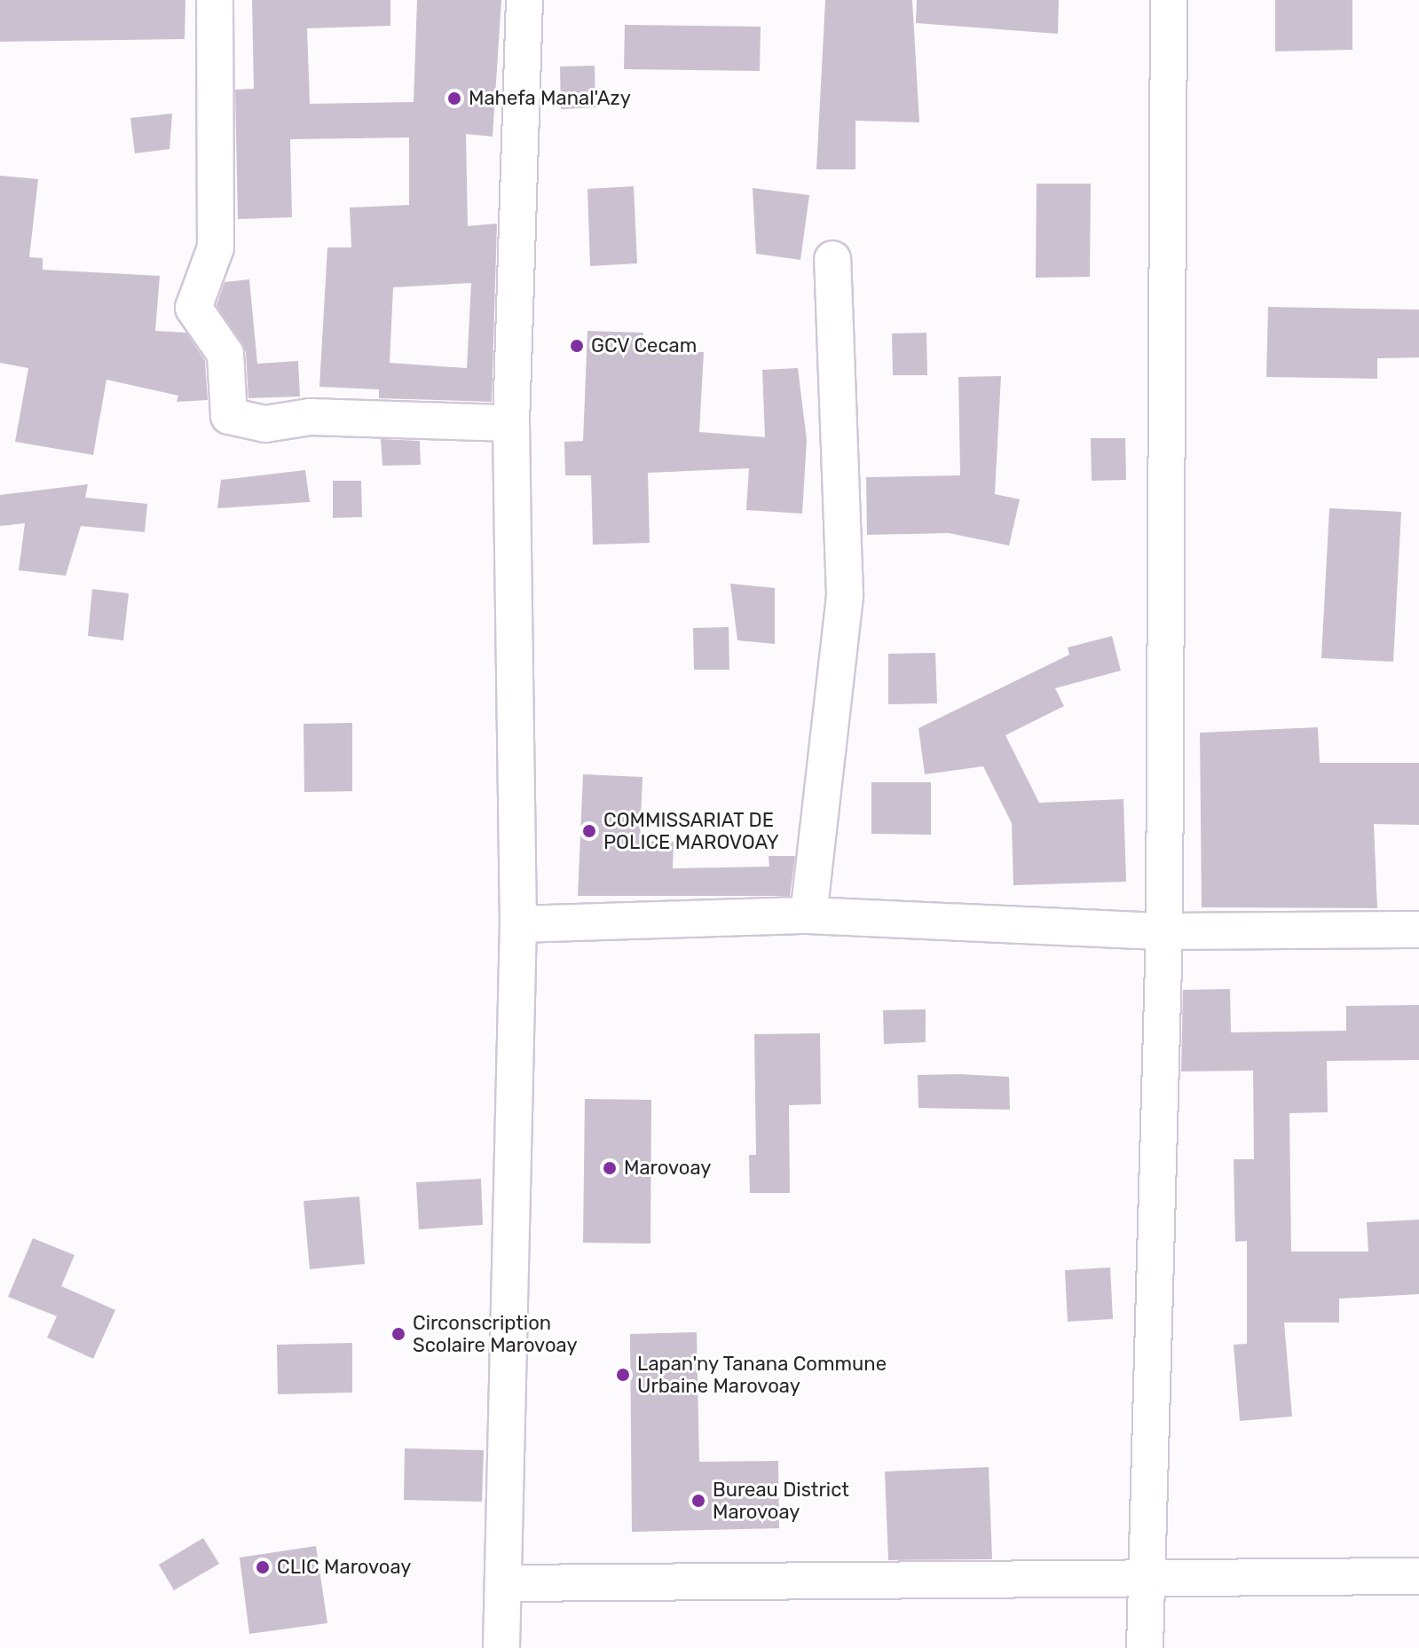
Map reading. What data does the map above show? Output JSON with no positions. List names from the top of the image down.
{
  "places": [
    "Mahefa Manal'Azy",
    "GCV Cecam",
    "COMMISSARIAT DE POLICE MAROVOAY",
    "Marovoay",
    "Circonscription Scolaire Marovoay",
    "Lapan'ny Tanana Commune Urbaine Marovoay",
    "Bureau District Marovoay",
    "CLIC Marovoay"
  ]
}
